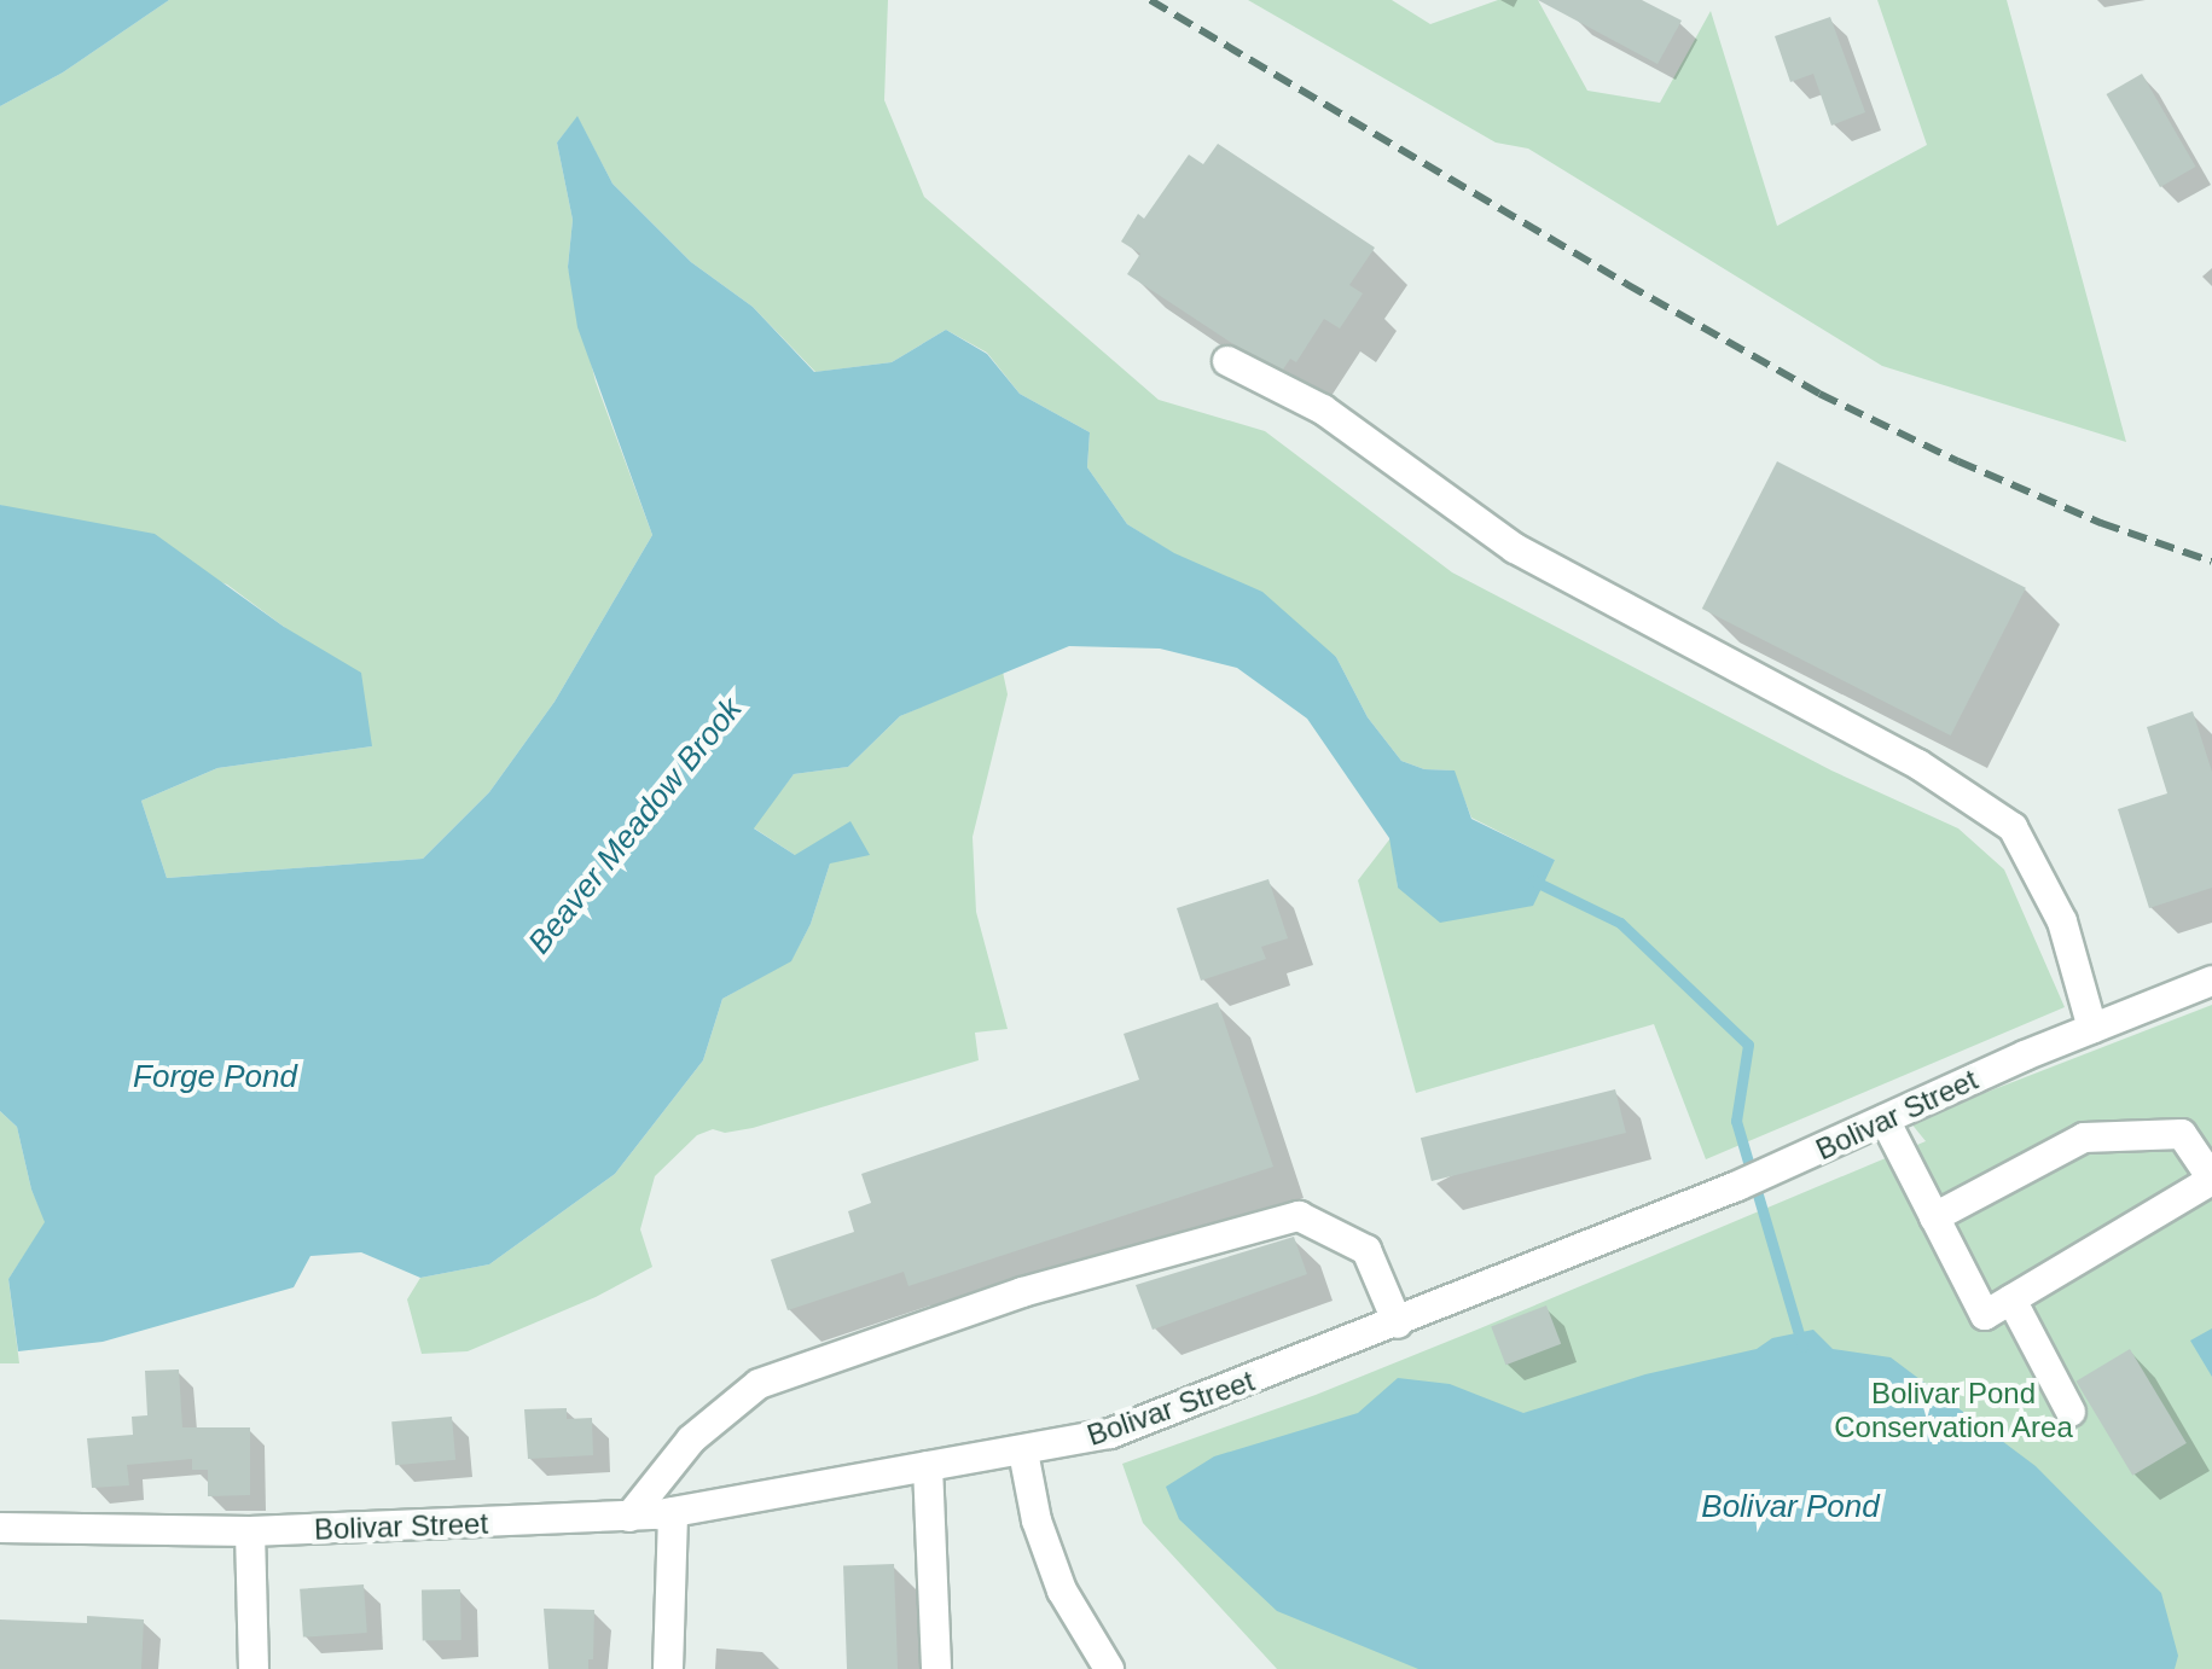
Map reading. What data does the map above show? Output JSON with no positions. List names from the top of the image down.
{
  "streets": {
    "street": ["Bolivar Street"]
  },
  "water": ["Beaver Meadow Brook", "Forge Pond", "Bolivar Pond"],
  "parks": ["Bolivar Pond Conservation Area"]
}
